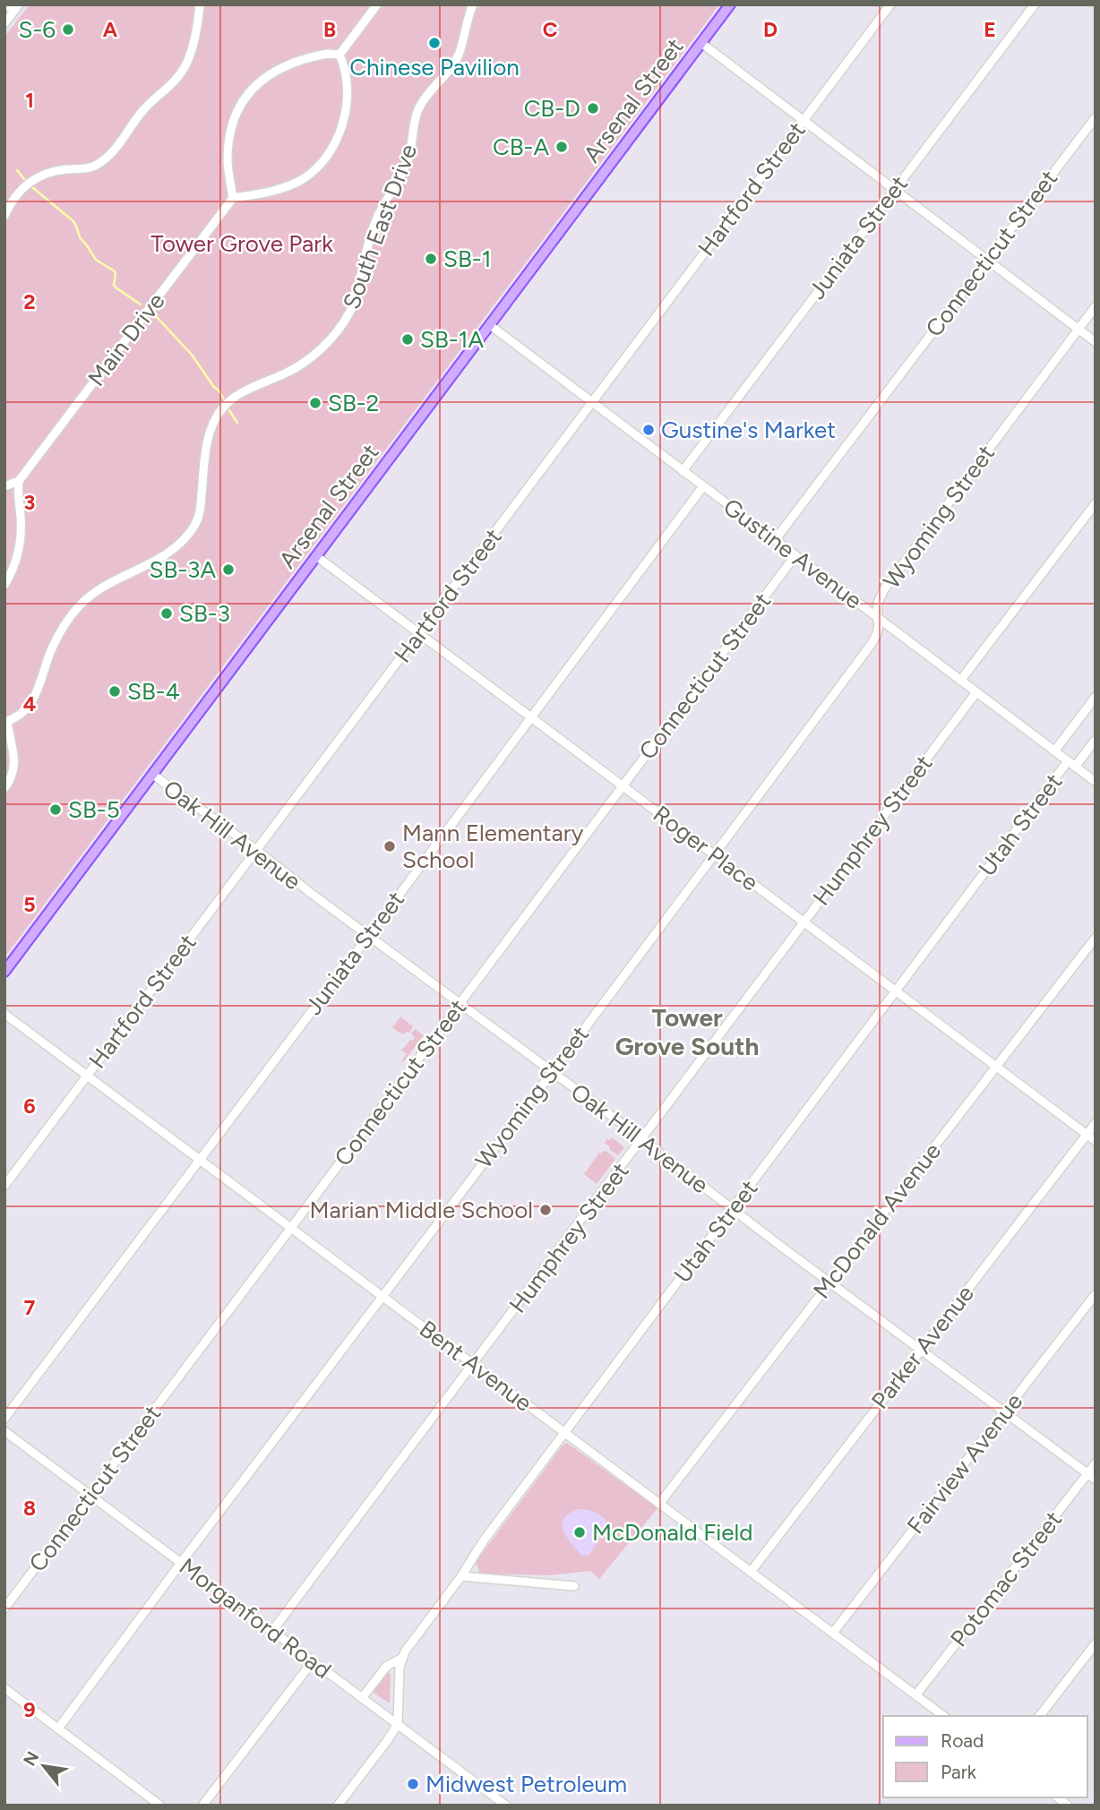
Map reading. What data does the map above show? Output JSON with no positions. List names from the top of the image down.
{
  "streets": {
    "main road": ["Arsenal Street"],
    "street": [
      "Hartford Street",
      "South East Drive",
      "Juniata Street",
      "Connecticut Street",
      "Main Drive",
      "Wyoming Street",
      "Gustine Avenue",
      "Utah Street",
      "Humphrey Street",
      "Oak Hill Avenue",
      "Roger Place",
      "McDonald Avenue",
      "Parker Avenue",
      "Bent Avenue",
      "Fairview Avenue",
      "Potomac Street",
      "Morganford Road"
    ]
  },
  "crossings": [
    ["Arsenal Street", "Gustine Avenue"],
    ["Arsenal Street", "Oak Hill Avenue"],
    ["Arsenal Street", "Roger Place"],
    ["Hartford Street", "Gustine Avenue"],
    ["Hartford Street", "Oak Hill Avenue"],
    ["Hartford Street", "Roger Place"],
    ["Hartford Street", "Bent Avenue"],
    ["Juniata Street", "Gustine Avenue"],
    ["Juniata Street", "Oak Hill Avenue"],
    ["Juniata Street", "Roger Place"],
    ["Juniata Street", "Bent Avenue"],
    ["Connecticut Street", "Gustine Avenue"],
    ["Connecticut Street", "Oak Hill Avenue"],
    ["Connecticut Street", "Roger Place"],
    ["Connecticut Street", "Bent Avenue"],
    ["Connecticut Street", "Morganford Road"],
    ["Wyoming Street", "Gustine Avenue"],
    ["Wyoming Street", "Oak Hill Avenue"],
    ["Wyoming Street", "Roger Place"],
    ["Wyoming Street", "Bent Avenue"],
    ["Wyoming Street", "Morganford Road"],
    ["Gustine Avenue", "Utah Street"],
    ["Gustine Avenue", "Humphrey Street"],
    ["Utah Street", "Oak Hill Avenue"],
    ["Utah Street", "Roger Place"],
    ["Utah Street", "Bent Avenue"],
    ["Utah Street", "Morganford Road"],
    ["Humphrey Street", "Oak Hill Avenue"],
    ["Humphrey Street", "Roger Place"],
    ["Humphrey Street", "Bent Avenue"],
    ["Humphrey Street", "Morganford Road"],
    ["Oak Hill Avenue", "McDonald Avenue"],
    ["Oak Hill Avenue", "Parker Avenue"],
    ["Oak Hill Avenue", "Fairview Avenue"],
    ["Oak Hill Avenue", "Potomac Street"],
    ["Roger Place", "McDonald Avenue"],
    ["Roger Place", "Parker Avenue"],
    ["McDonald Avenue", "Bent Avenue"],
    ["Parker Avenue", "Bent Avenue"],
    ["Bent Avenue", "Fairview Avenue"],
    ["Bent Avenue", "Potomac Street"]
  ],
  "districts": ["Tower Grove South"],
  "parks": ["Tower Grove Park"],
  "places": [
    "S-6",
    "Chinese Pavilion",
    "CB-D",
    "CB-A",
    "SB-1",
    "SB-1A",
    "SB-2",
    "Gustine's Market",
    "SB-3A",
    "SB-3",
    "SB-4",
    "SB-5",
    "Mann Elementary School",
    "Marian Middle School",
    "McDonald Field",
    "Midwest Petroleum"
  ],
  "legend": ["Road", "Park"],
  "north": "top left",
  "grid": {
    "columns": [
      "A",
      "B",
      "C",
      "D",
      "E"
    ],
    "rows": [
      "1",
      "2",
      "3",
      "4",
      "5",
      "6",
      "7",
      "8",
      "9"
    ]
  }
}
